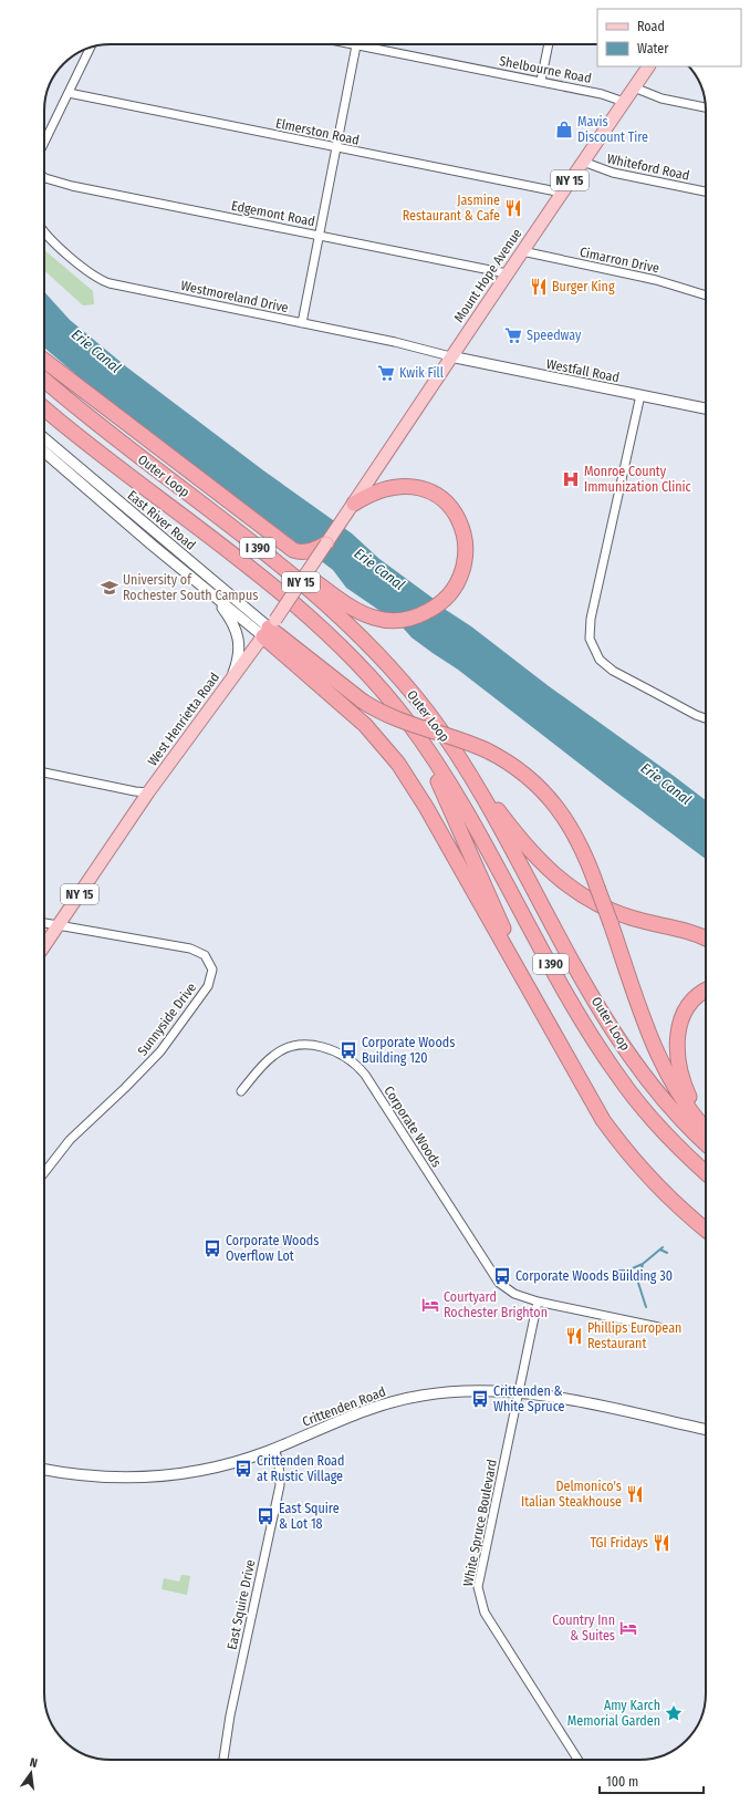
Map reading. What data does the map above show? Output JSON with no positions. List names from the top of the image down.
{
  "streets": {
    "highway": ["Outer Loop", "I 390"],
    "main road": ["NY 15", "Mount Hope Avenue", "West Henrietta Road"],
    "street": [
      "Shelbourne Road",
      "Elmerston Road",
      "Whiteford Road",
      "Edgemont Road",
      "Cimarron Drive",
      "Westmoreland Drive",
      "Westfall Road",
      "East River Road",
      "Sunnyside Drive",
      "Corporate Woods",
      "Crittenden Road",
      "White Spruce Boulevard",
      "East Squire Drive"
    ]
  },
  "crossings": [
    ["Shelbourne Road", "Mount Hope Avenue"],
    ["Elmerston Road", "Mount Hope Avenue"],
    ["Whiteford Road", "Mount Hope Avenue"],
    ["Edgemont Road", "Mount Hope Avenue"],
    ["Cimarron Drive", "Mount Hope Avenue"],
    ["Mount Hope Avenue", "Westmoreland Drive"],
    ["Mount Hope Avenue", "Westfall Road"],
    ["Mount Hope Avenue", "West Henrietta Road"],
    ["Westmoreland Drive", "Westfall Road"],
    ["East River Road", "West Henrietta Road"],
    ["West Henrietta Road", "Sunnyside Drive"],
    ["Crittenden Road", "White Spruce Boulevard"],
    ["Crittenden Road", "East Squire Drive"]
  ],
  "water": ["Erie Canal"],
  "places": {
    "shop": ["Mavis Discount Tire"],
    "restaurant": [
      "Jasmine Restaurant & Cafe",
      "Burger King",
      "Phillips European Restaurant",
      "Delmonico's Italian Steakhouse",
      "TGI Fridays"
    ],
    "supermarket": ["Speedway", "Kwik Fill"],
    "hospital": ["Monroe County Immunization Clinic"],
    "school or university": ["University of Rochester South Campus"],
    "bus stop": [
      "Corporate Woods Building 120",
      "Corporate Woods Overflow Lot",
      "Corporate Woods Building 30",
      "Crittenden & White Spruce",
      "Crittenden Road at Rustic Village",
      "East Squire & Lot 18"
    ],
    "hotel": ["Courtyard Rochester Brighton", "Country Inn & Suites"],
    "place": ["Amy Karch Memorial Garden"]
  },
  "legend": ["Road", "Water"],
  "scale_bar": "100 m",
  "north": "top"
}
